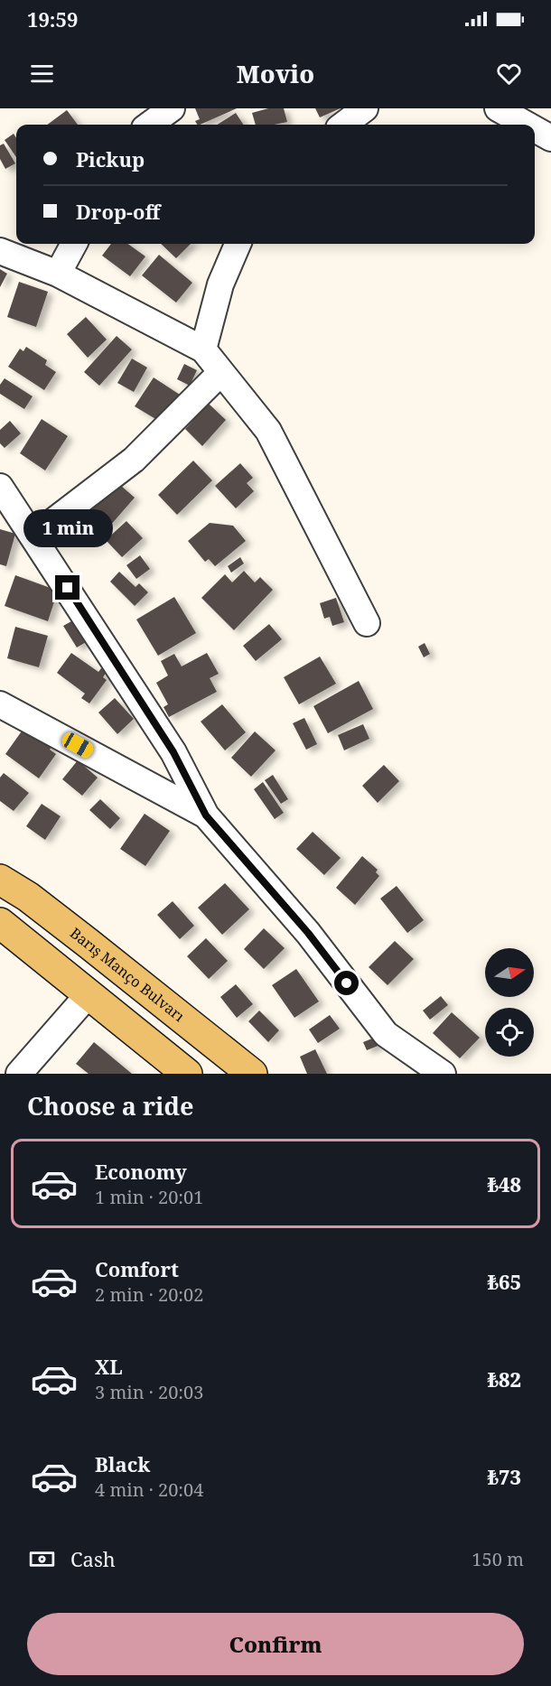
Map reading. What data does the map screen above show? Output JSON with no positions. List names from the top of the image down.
{
  "streets": {
    "main road": ["Barış Manço Bulvarı"]
  },
  "north": "right",
  "page": {
    "status": "19:59",
    "header": "Movio",
    "banner": ["Pickup", "Drop-off"],
    "bubble": "1 min",
    "heading": "Choose a ride",
    "list": [
      {
        "name": "Economy",
        "note": "1 min · 20:01",
        "value": "₺48"
      },
      {
        "name": "Comfort",
        "note": "2 min · 20:02",
        "value": "₺65"
      },
      {
        "name": "XL",
        "note": "3 min · 20:03",
        "value": "₺82"
      },
      {
        "name": "Black",
        "note": "4 min · 20:04",
        "value": "₺73"
      }
    ],
    "pay": ["Cash", "150 m"],
    "buttons": "Confirm"
  }
}
